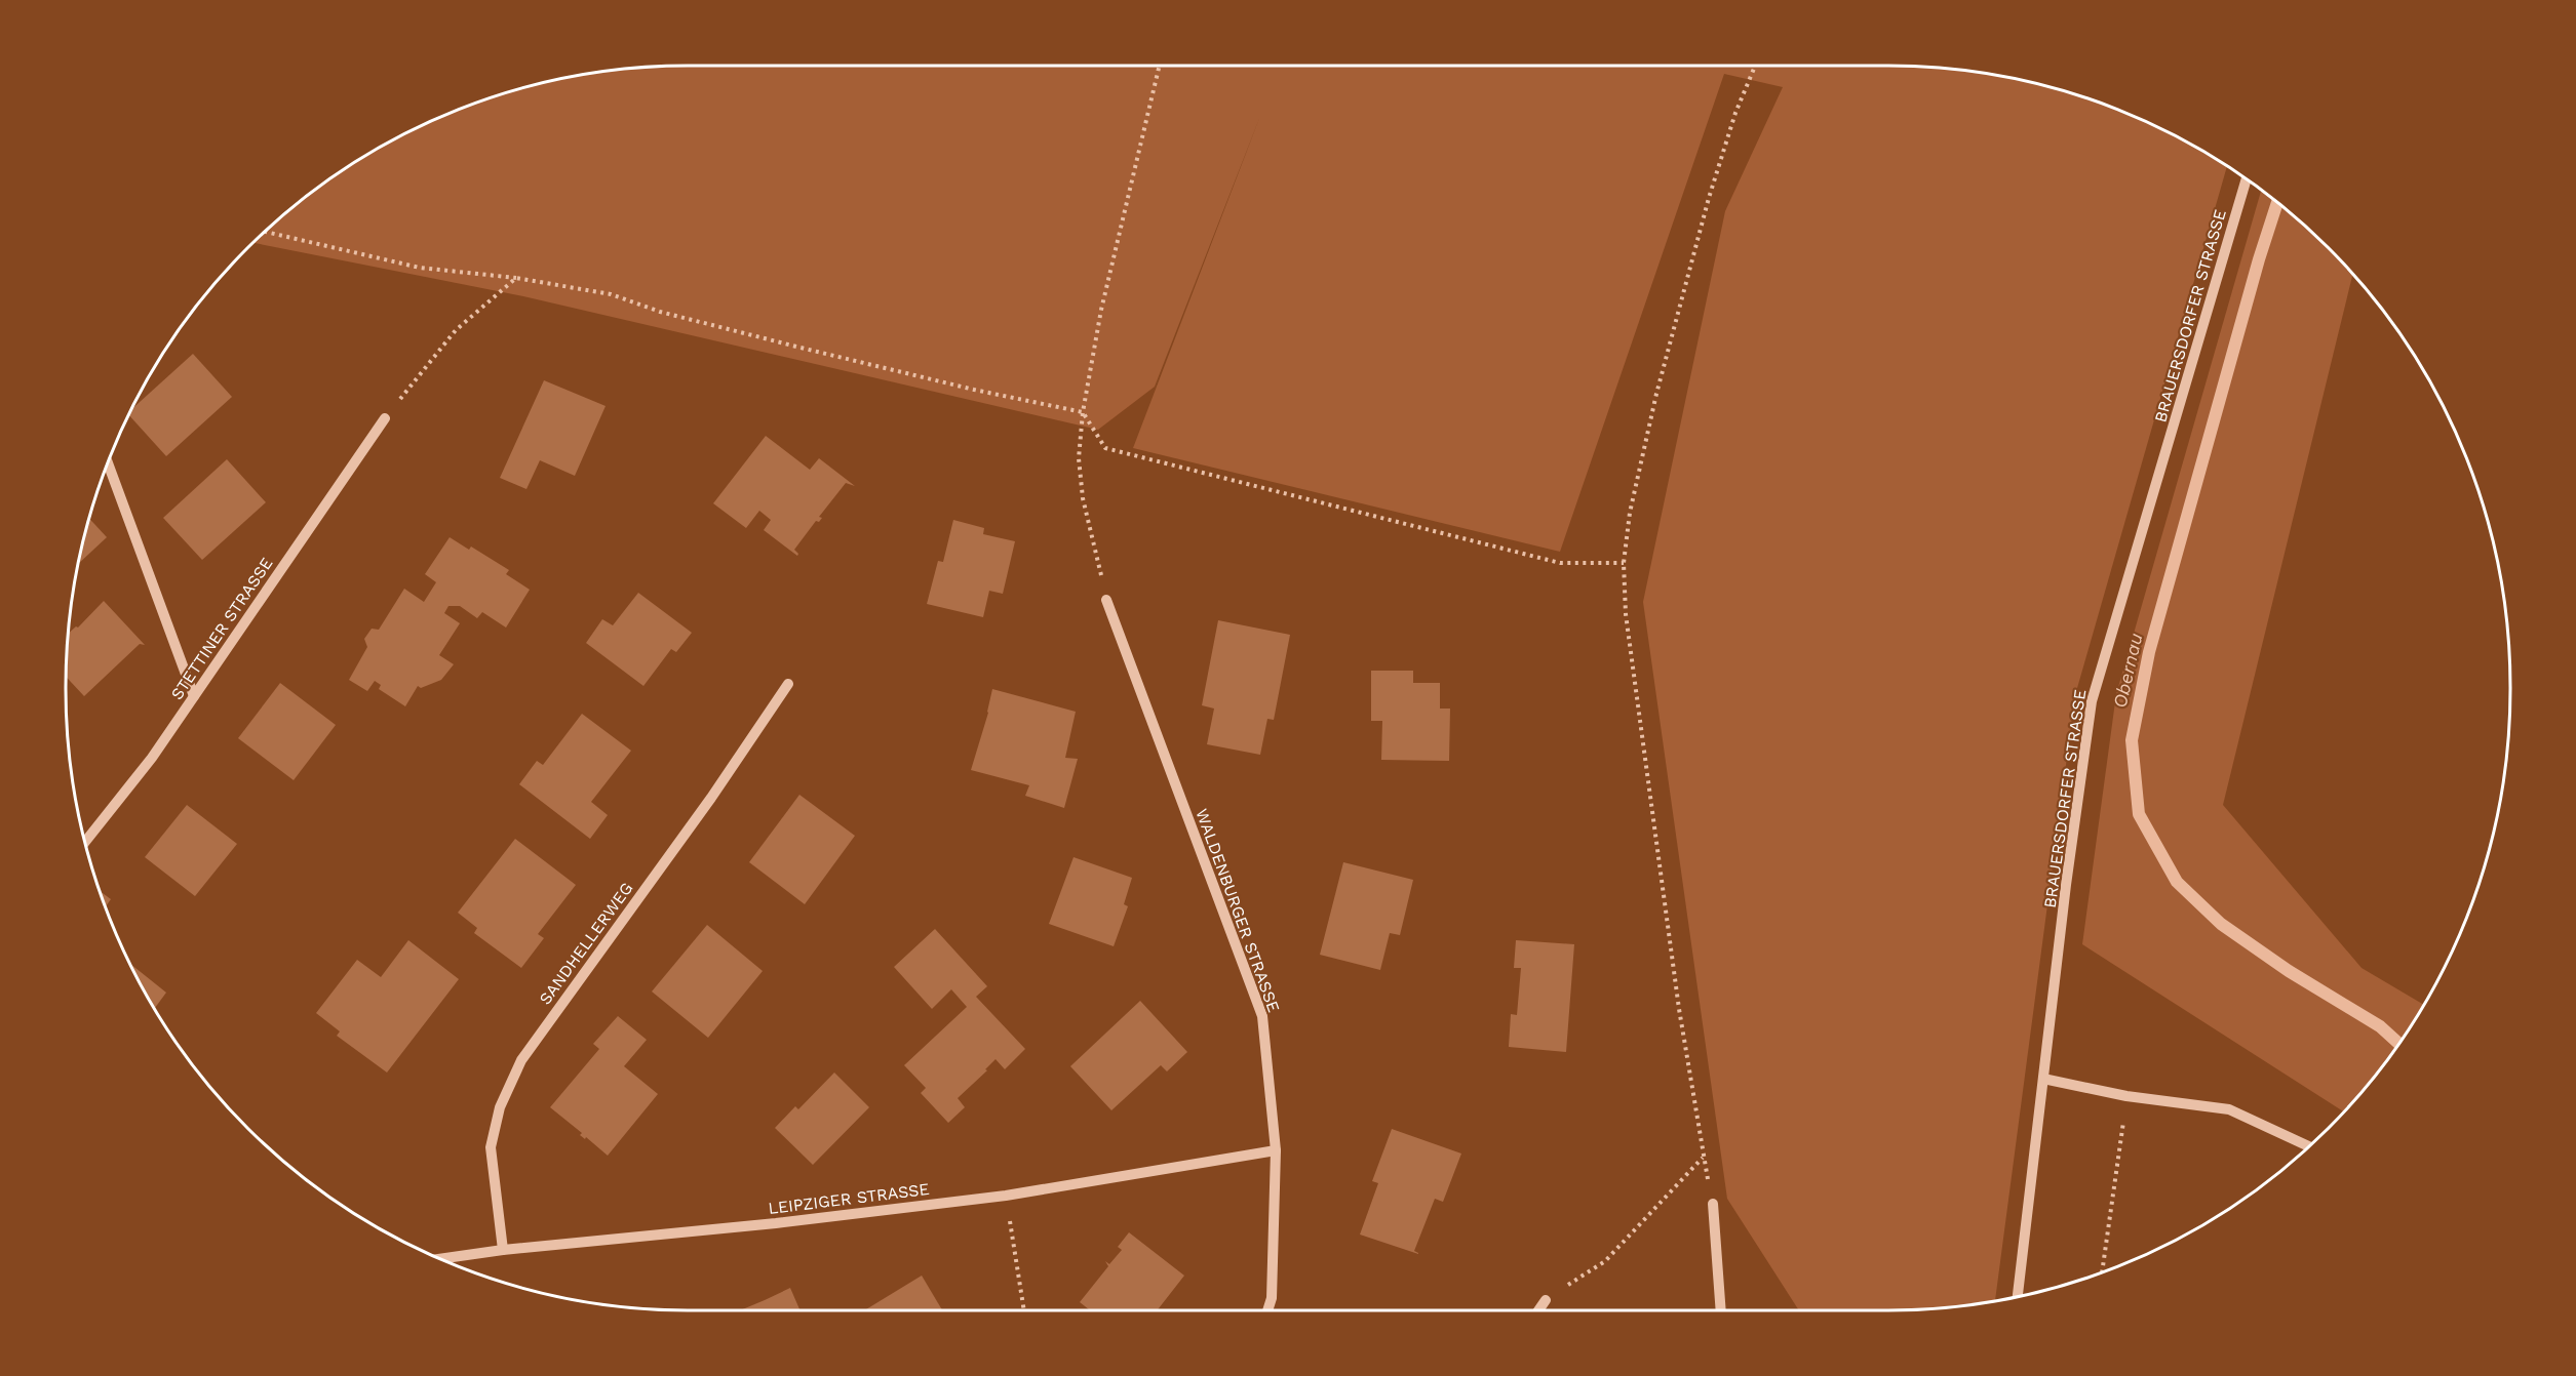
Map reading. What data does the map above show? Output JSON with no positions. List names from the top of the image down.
{
  "streets": {
    "street": [
      "BRAUERSDORFER STRASSE",
      "STETTINER STRASSE",
      "WALDENBURGER STRASSE",
      "SANDHELLERWEG",
      "LEIPZIGER STRASSE"
    ]
  },
  "crossings": [
    ["WALDENBURGER STRASSE", "LEIPZIGER STRASSE"],
    ["SANDHELLERWEG", "LEIPZIGER STRASSE"]
  ],
  "water": ["Obernau"]
}
